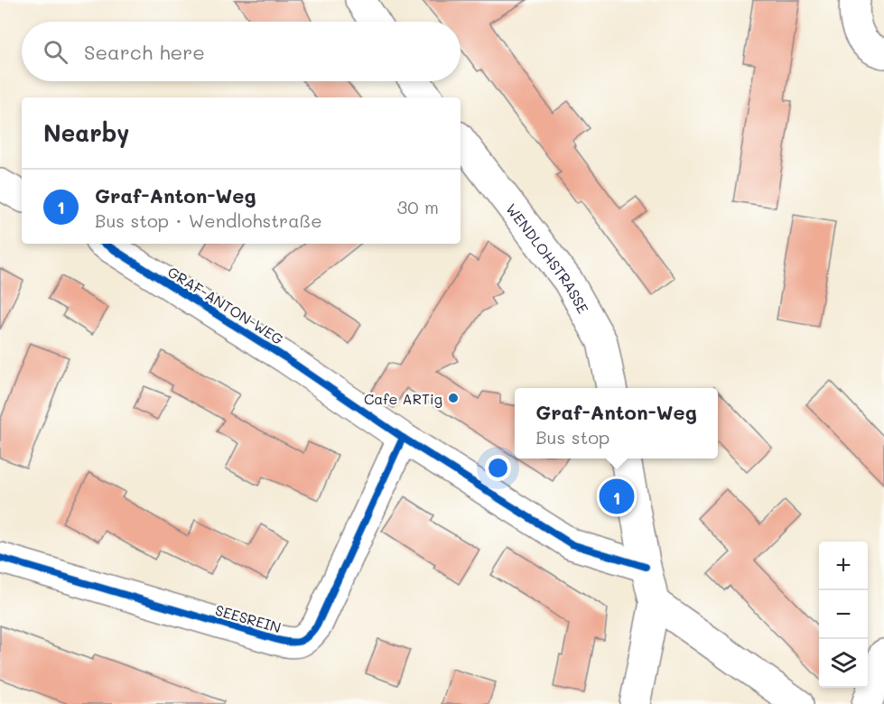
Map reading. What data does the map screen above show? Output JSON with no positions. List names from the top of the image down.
{
  "streets": {
    "street": ["WENDLOHSTRASSE", "GRAF-ANTON-WEG", "SEESREIN"]
  },
  "crossings": [
    ["GRAF-ANTON-WEG", "SEESREIN"]
  ],
  "places": ["Cafe ARTig"],
  "page": {
    "search": "Search here",
    "heading": "Nearby",
    "list": [
      {
        "mark": "1",
        "name": "Graf-Anton-Weg",
        "note": "Bus stop · Wendlohstraße",
        "value": "30 m"
      }
    ],
    "popup": ["Graf-Anton-Weg", "Bus stop"],
    "pins": "1",
    "map_buttons": ["+", "−"]
  }
}
